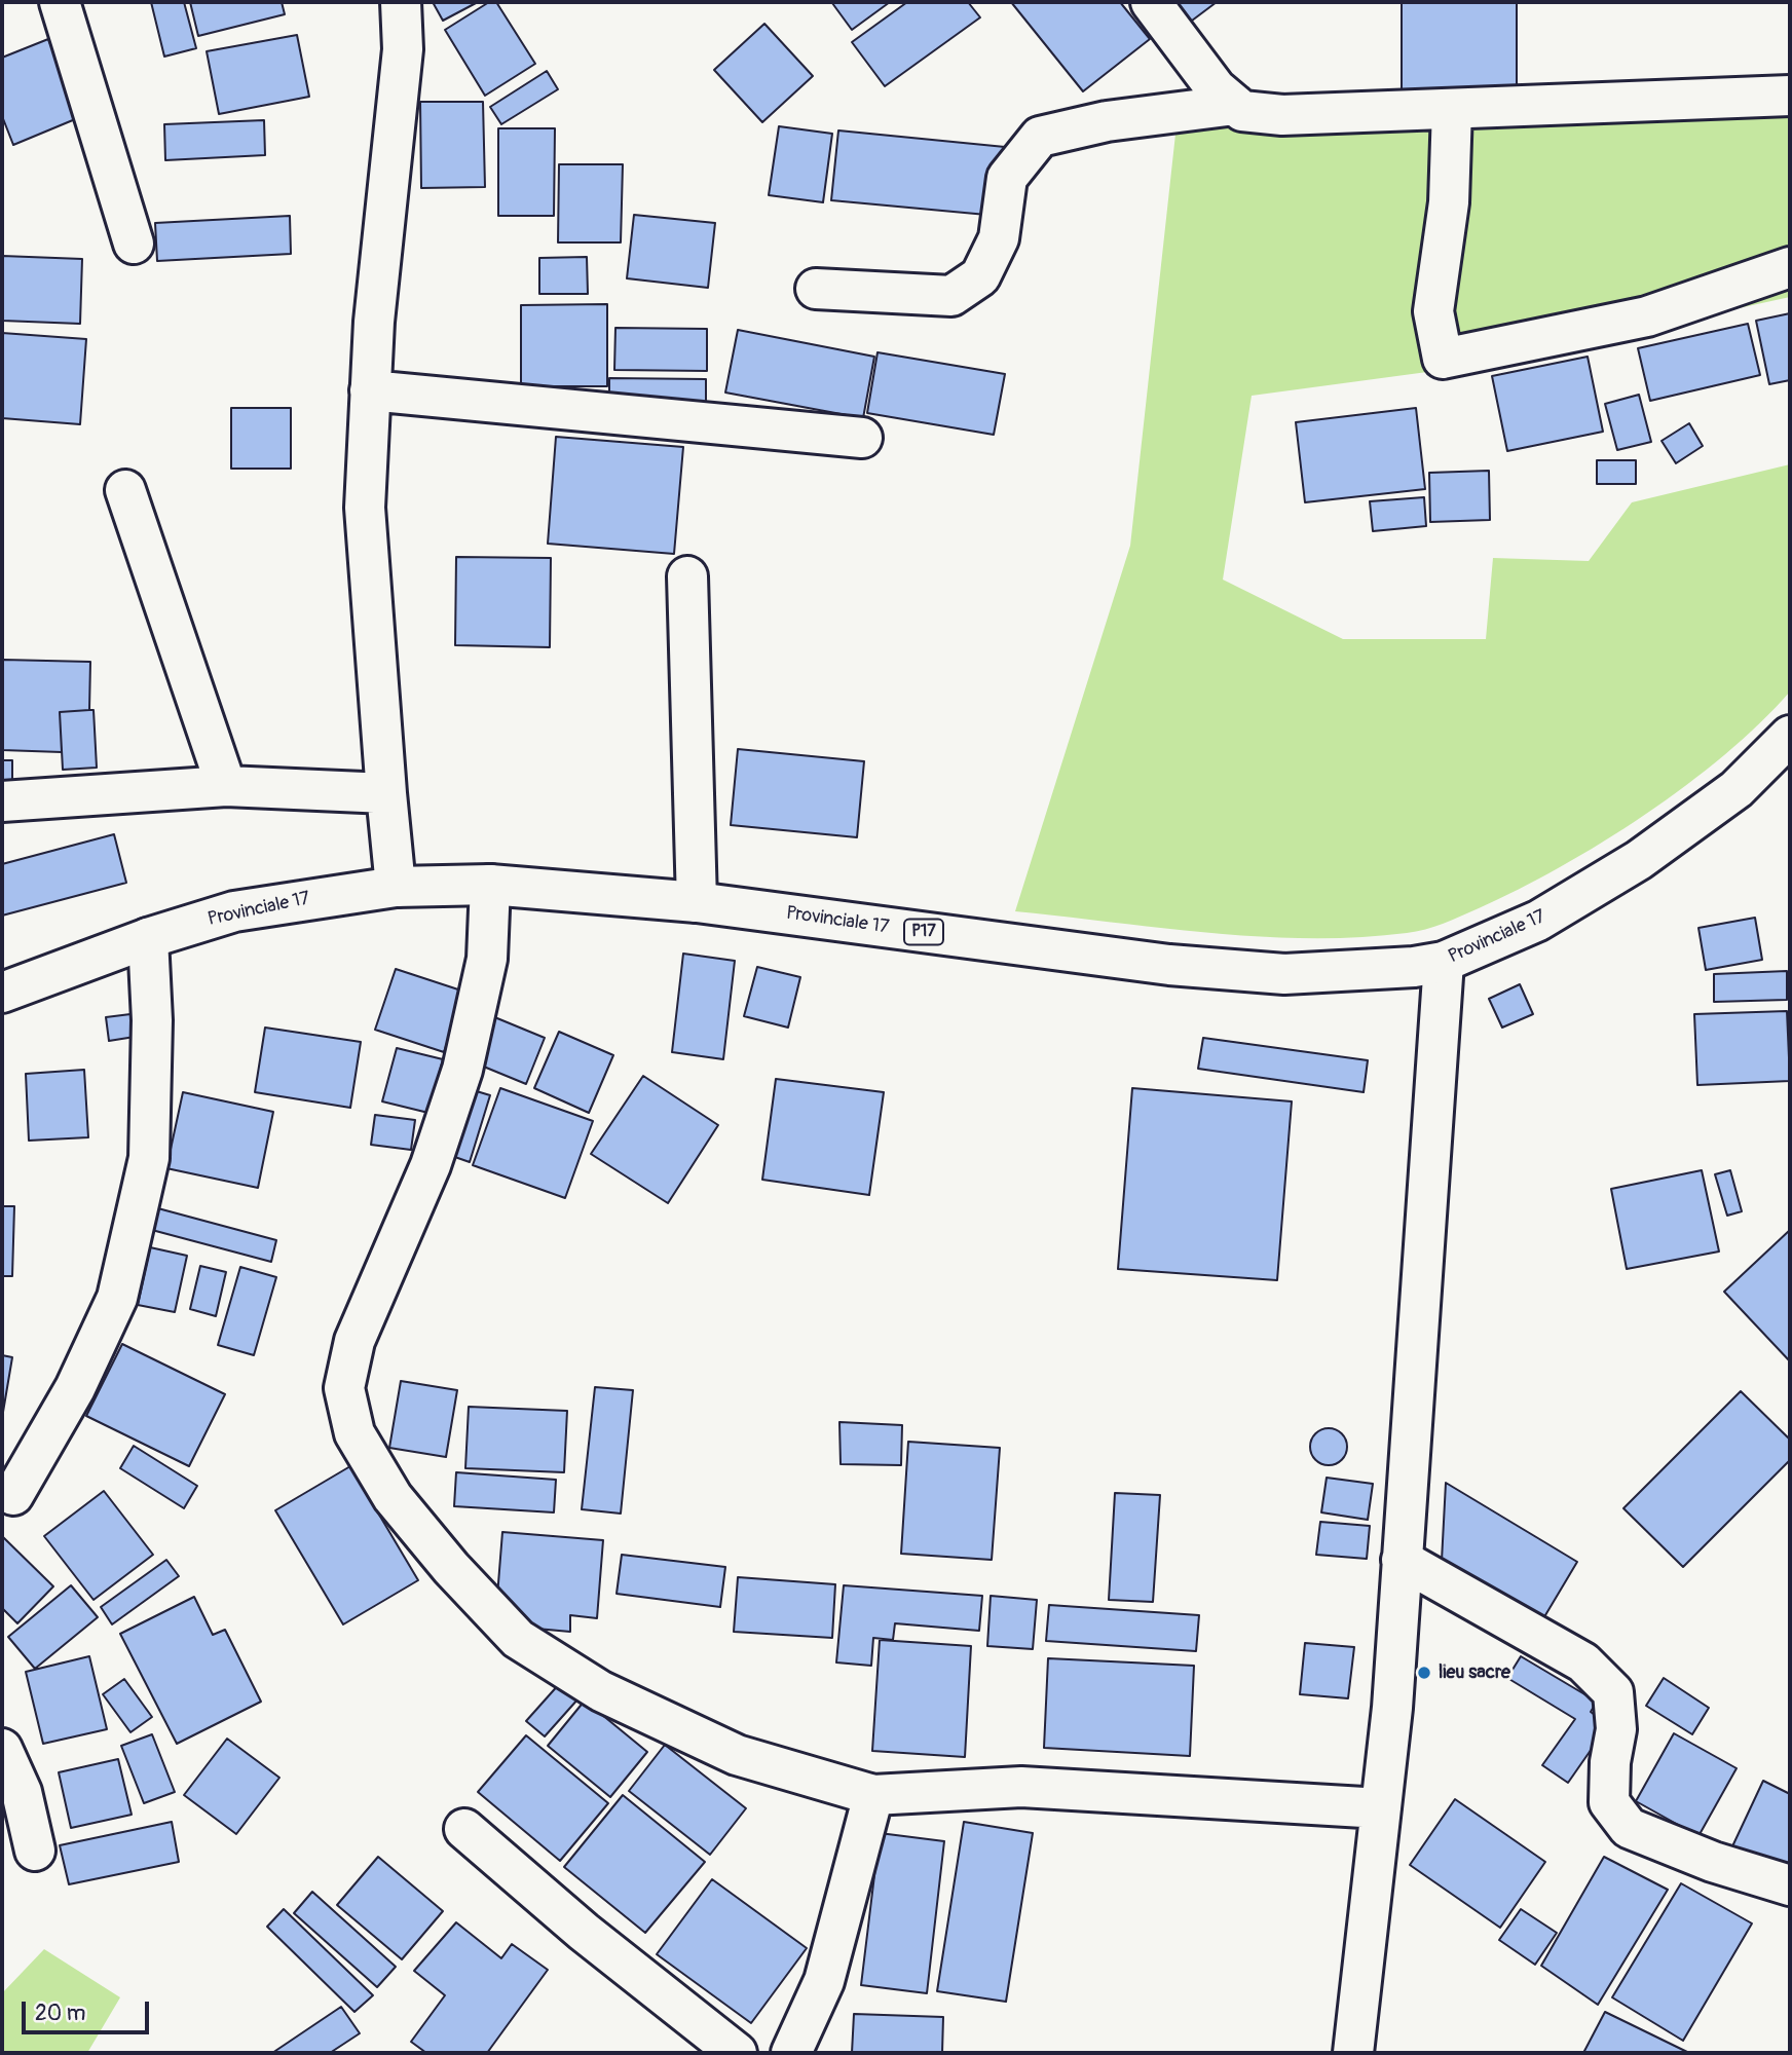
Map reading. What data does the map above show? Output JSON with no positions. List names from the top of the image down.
{
  "streets": {
    "street": ["Provinciale 17", "P17"]
  },
  "places": ["lieu sacre"],
  "scale_bar": "20 m"
}
